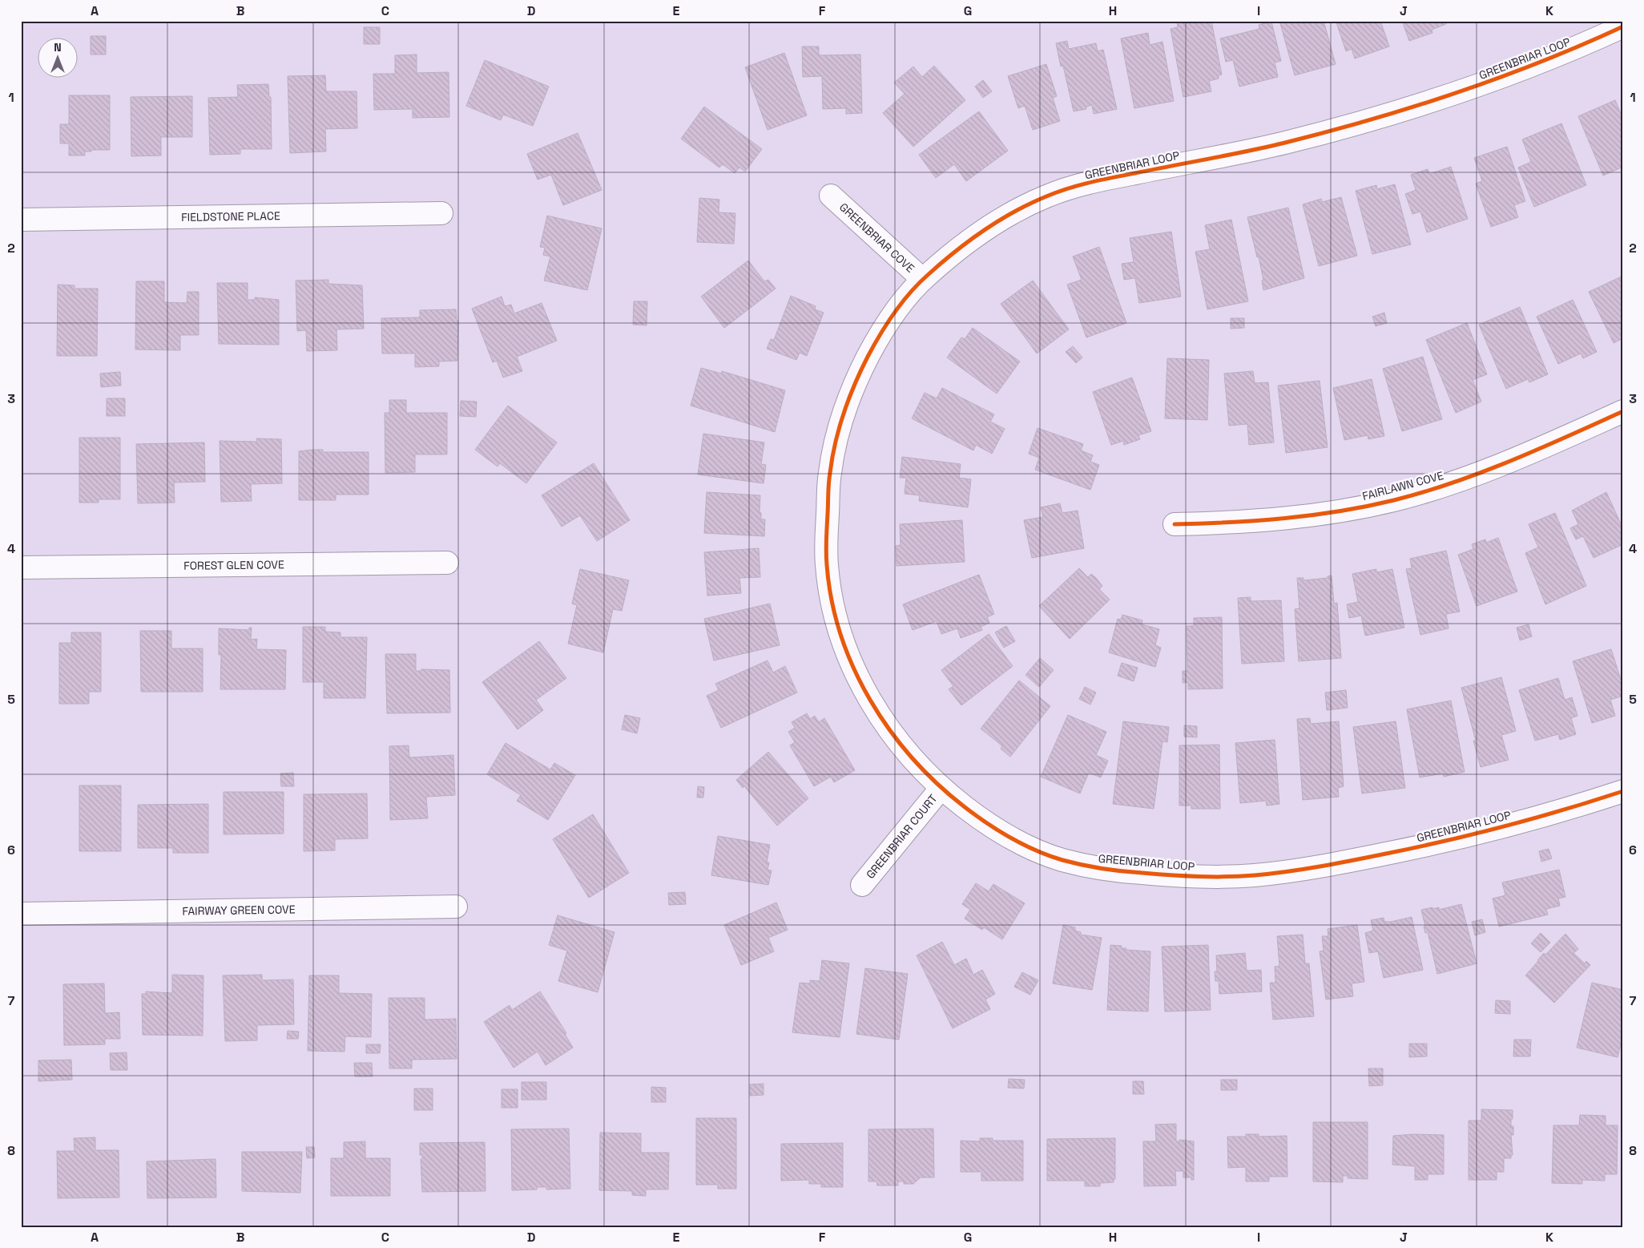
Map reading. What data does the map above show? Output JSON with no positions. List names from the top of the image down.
{
  "streets": {
    "street": [
      "GREENBRIAR LOOP",
      "FIELDSTONE PLACE",
      "GREENBRIAR COVE",
      "FAIRLAWN COVE",
      "FOREST GLEN COVE",
      "GREENBRIAR COURT",
      "FAIRWAY GREEN COVE"
    ]
  },
  "crossings": [
    ["GREENBRIAR LOOP", "GREENBRIAR COVE"],
    ["GREENBRIAR LOOP", "GREENBRIAR COURT"]
  ],
  "north": "top",
  "grid": {
    "columns": [
      "A",
      "B",
      "C",
      "D",
      "E",
      "F",
      "G",
      "H",
      "I",
      "J",
      "K"
    ],
    "rows": [
      "1",
      "2",
      "3",
      "4",
      "5",
      "6",
      "7",
      "8"
    ]
  }
}
